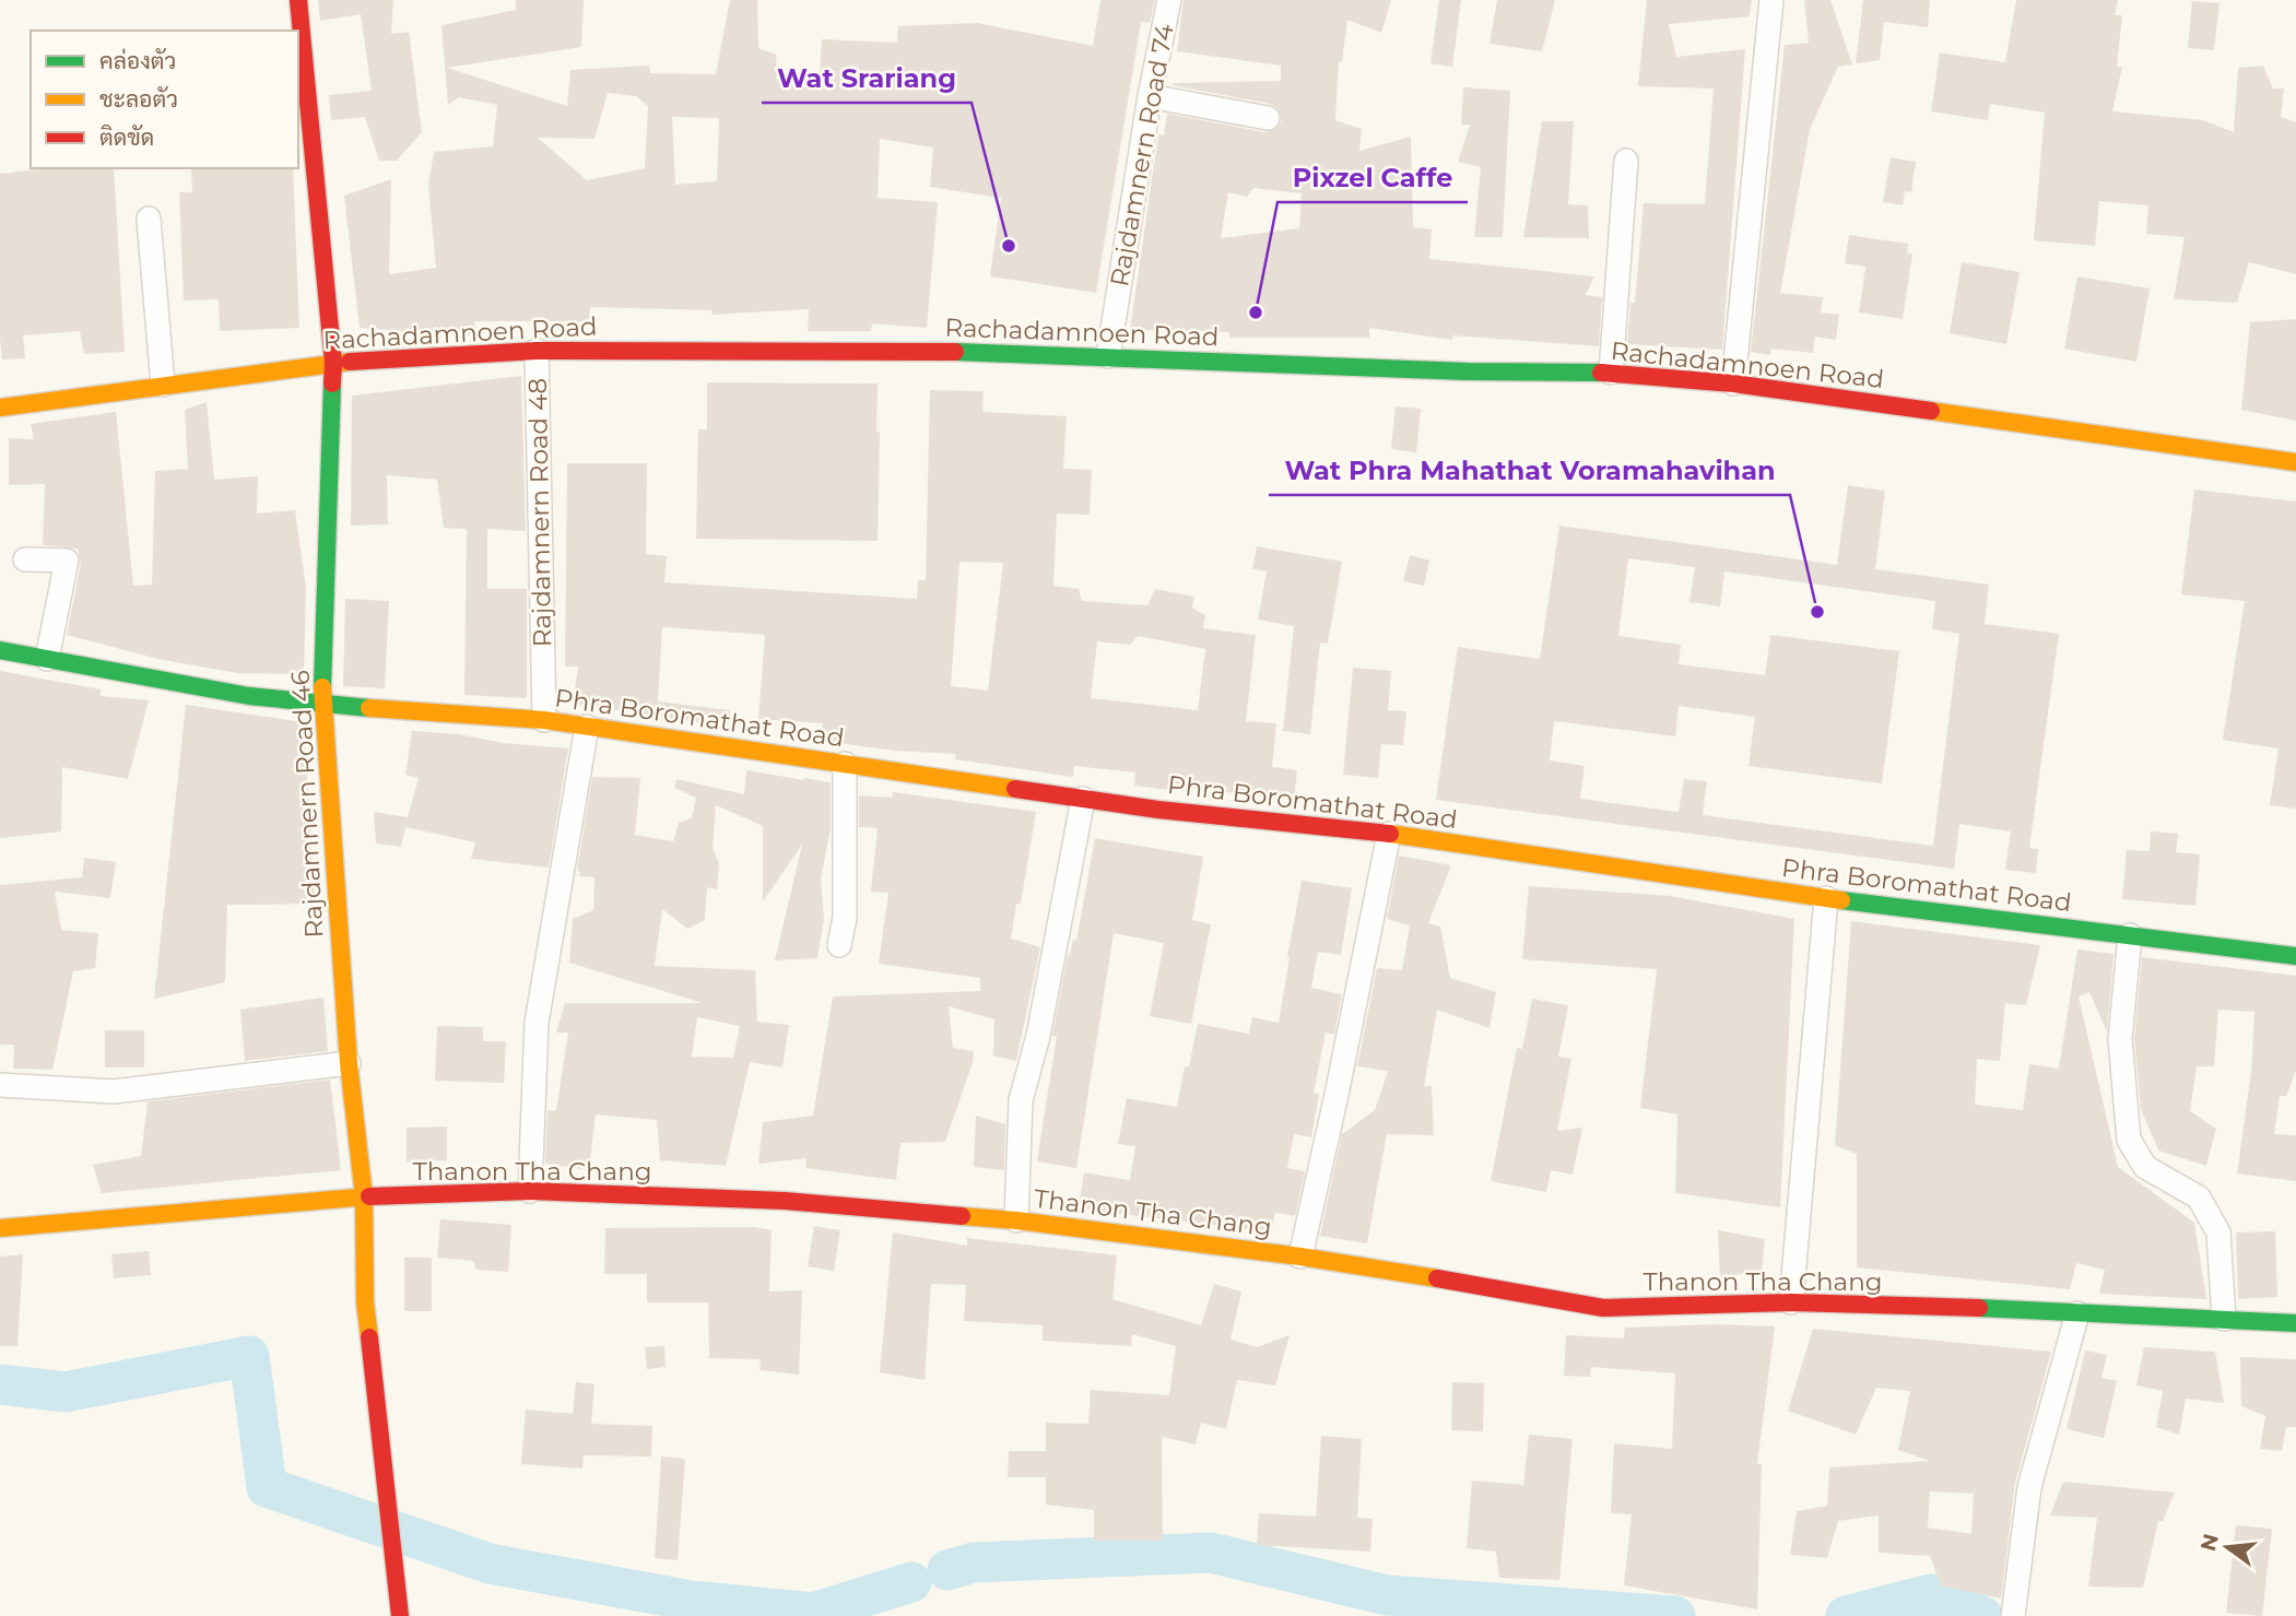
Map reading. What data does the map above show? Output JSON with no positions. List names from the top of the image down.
{
  "streets": {
    "street": [
      "Rajdamnern Road 74",
      "Rachadamnoen Road",
      "Rajdamnern Road 48",
      "Phra Boromathat Road",
      "Rajdamnern Road 46",
      "Thanon Tha Chang"
    ]
  },
  "crossings": [
    ["Rajdamnern Road 74", "Rachadamnoen Road"],
    ["Rachadamnoen Road", "Rajdamnern Road 48"],
    ["Rachadamnoen Road", "Rajdamnern Road 46"],
    ["Rajdamnern Road 48", "Phra Boromathat Road"],
    ["Phra Boromathat Road", "Rajdamnern Road 46"],
    ["Rajdamnern Road 46", "Thanon Tha Chang"]
  ],
  "places": ["Wat Srariang", "Pixzel Caffe", "Wat Phra Mahathat Voramahavihan"],
  "legend": ["คล่องตัว", "ชะลอตัว", "ติดขัด"],
  "north": "left"
}
